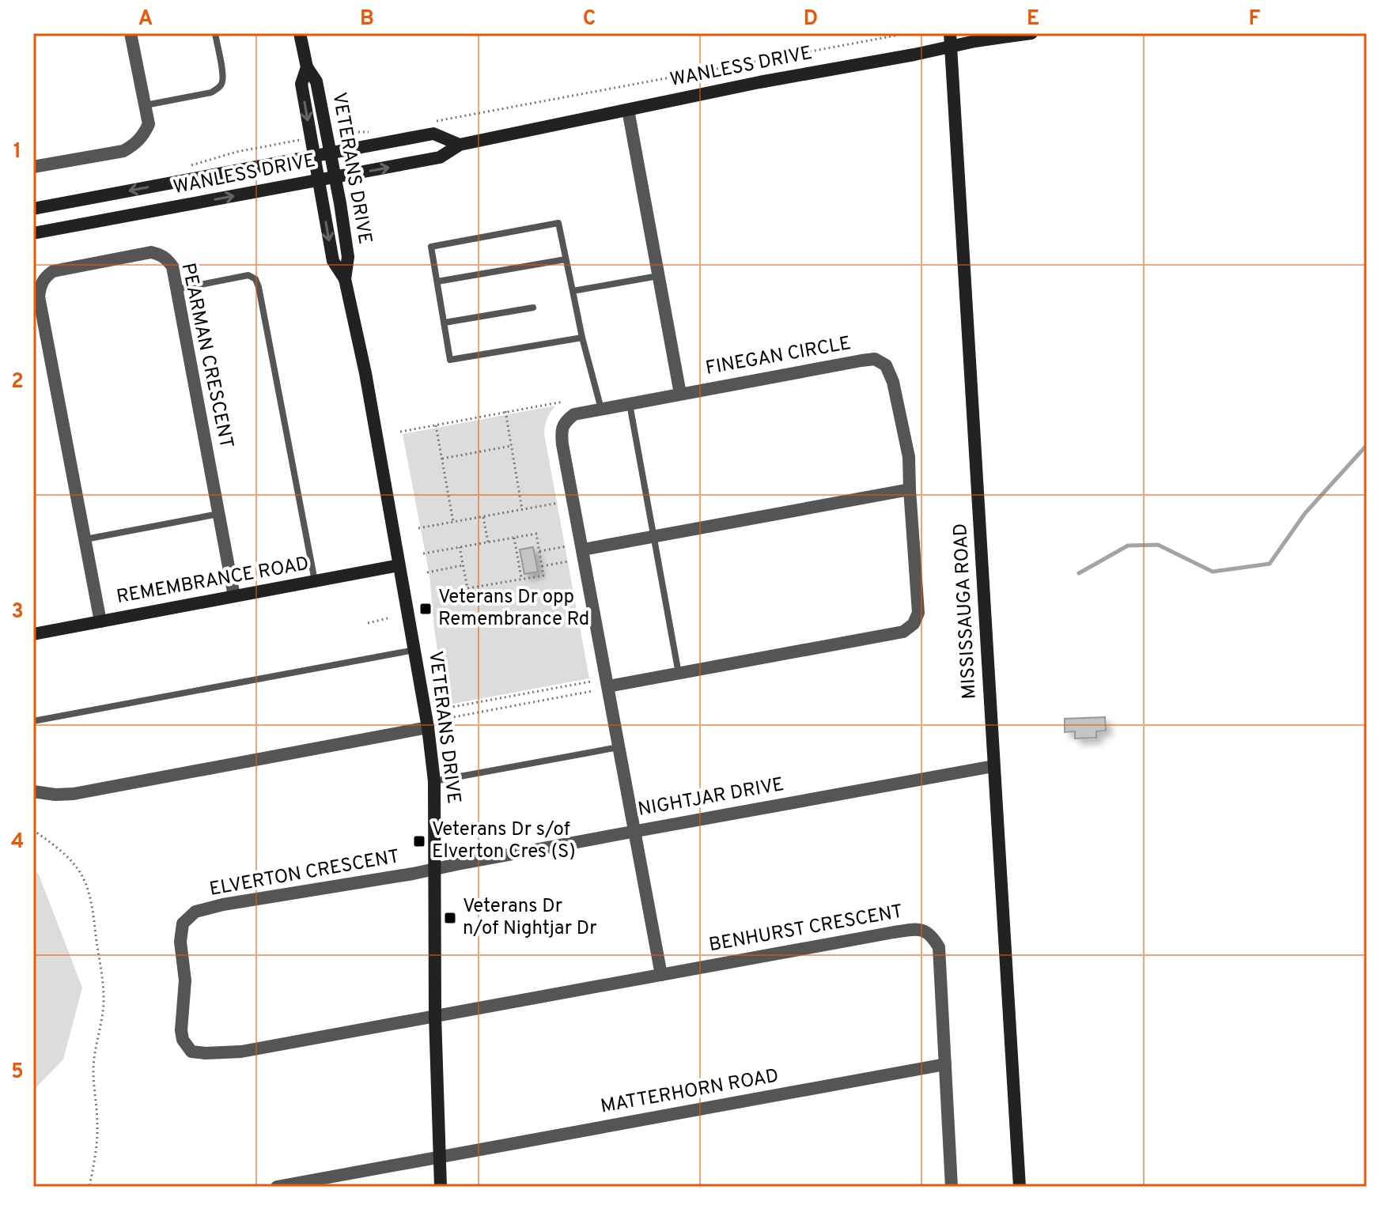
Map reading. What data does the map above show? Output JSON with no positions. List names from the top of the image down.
{
  "streets": {
    "main road": [
      "WANLESS DRIVE",
      "VETERANS DRIVE",
      "REMEMBRANCE ROAD",
      "MISSISSAUGA ROAD"
    ],
    "street": [
      "PEARMAN CRESCENT",
      "FINEGAN CIRCLE",
      "NIGHTJAR DRIVE",
      "ELVERTON CRESCENT",
      "BENHURST CRESCENT",
      "MATTERHORN ROAD"
    ]
  },
  "crossings": [
    ["WANLESS DRIVE", "VETERANS DRIVE"],
    ["WANLESS DRIVE", "MISSISSAUGA ROAD"],
    ["VETERANS DRIVE", "REMEMBRANCE ROAD"],
    ["VETERANS DRIVE", "NIGHTJAR DRIVE"],
    ["VETERANS DRIVE", "ELVERTON CRESCENT"],
    ["VETERANS DRIVE", "BENHURST CRESCENT"],
    ["VETERANS DRIVE", "MATTERHORN ROAD"],
    ["PEARMAN CRESCENT", "REMEMBRANCE ROAD"],
    ["FINEGAN CIRCLE", "NIGHTJAR DRIVE"],
    ["FINEGAN CIRCLE", "BENHURST CRESCENT"],
    ["MISSISSAUGA ROAD", "NIGHTJAR DRIVE"],
    ["NIGHTJAR DRIVE", "ELVERTON CRESCENT"],
    ["ELVERTON CRESCENT", "BENHURST CRESCENT"],
    ["BENHURST CRESCENT", "MATTERHORN ROAD"]
  ],
  "places": {
    "transit": ["Veterans Dr opp Remembrance Rd", "Veterans Dr s/of Elverton Cres (S)", "Veterans Dr n/of Nightjar Dr"]
  },
  "grid": {
    "columns": [
      "A",
      "B",
      "C",
      "D",
      "E",
      "F"
    ],
    "rows": [
      "1",
      "2",
      "3",
      "4",
      "5"
    ]
  }
}
